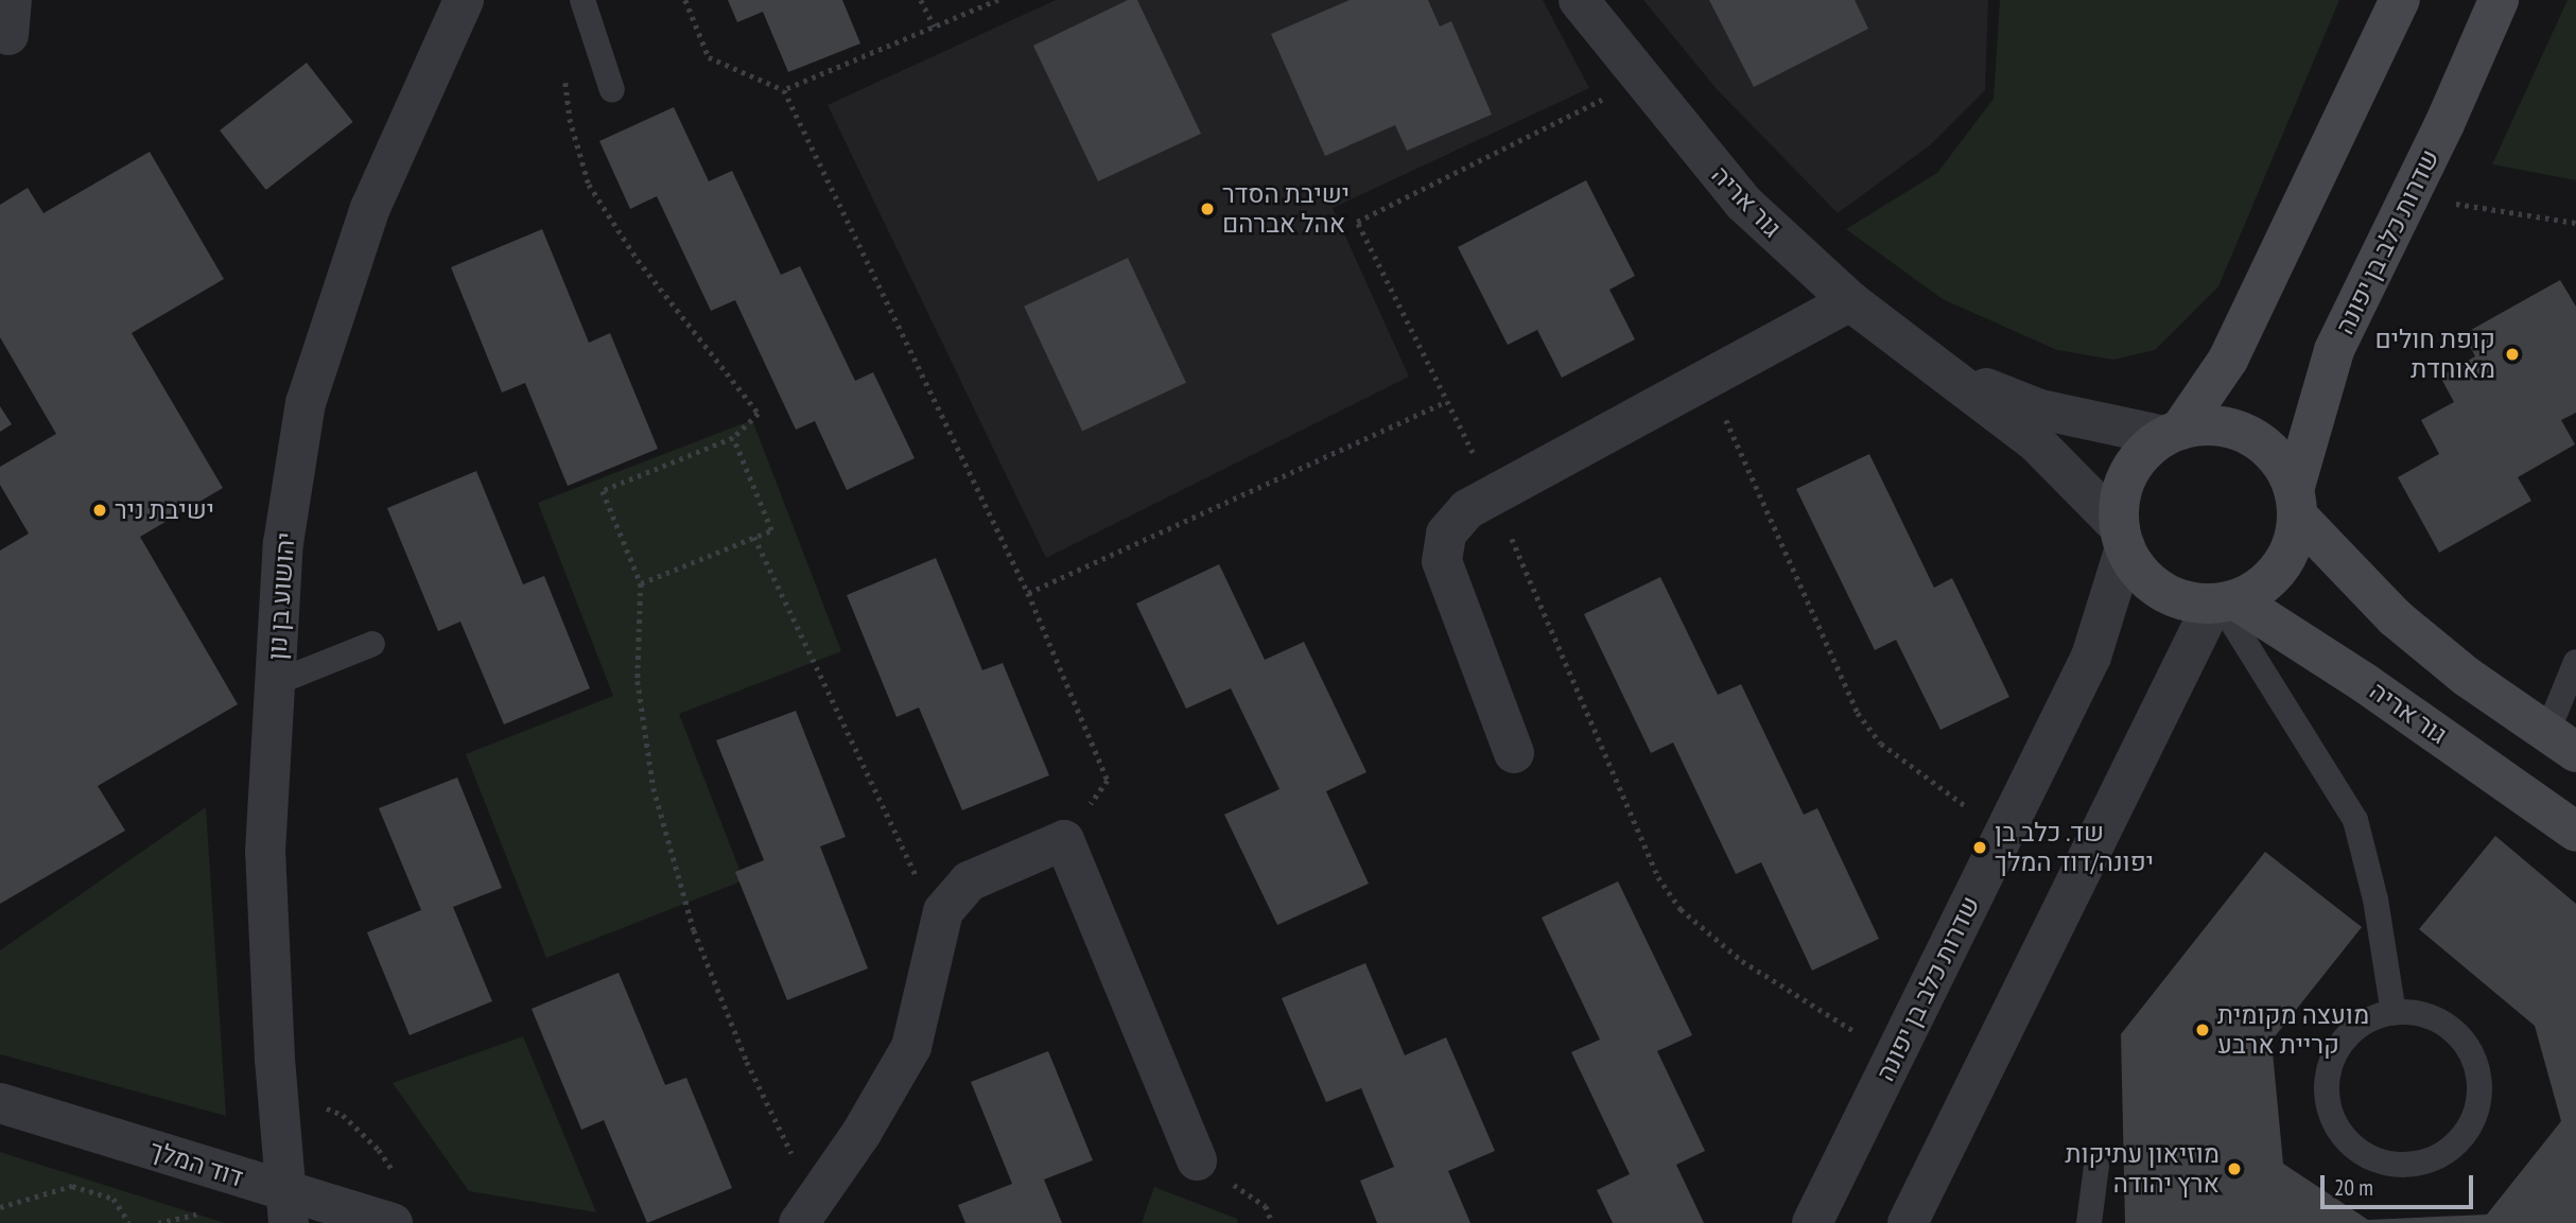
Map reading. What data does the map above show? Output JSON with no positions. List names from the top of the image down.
{
  "streets": {
    "main road": ["גור אריה", "שדרות כלב בן יפונה"],
    "street": ["יהושוע בן נון", "דוד המלך"]
  },
  "crossings": [
    ["גור אריה", "שדרות כלב בן יפונה"],
    ["יהושוע בן נון", "דוד המלך"]
  ],
  "places": [
    "ישיבת הסדר אהל אברהם",
    "קופת חולים מאוחדת",
    "ישיבת ניר",
    "שד. כלב בן יפונה/דוד המלך",
    "מועצה מקומית קריית ארבע",
    "מוזיאון עתיקות ארץ יהודה"
  ],
  "scale_bar": "20 m"
}
